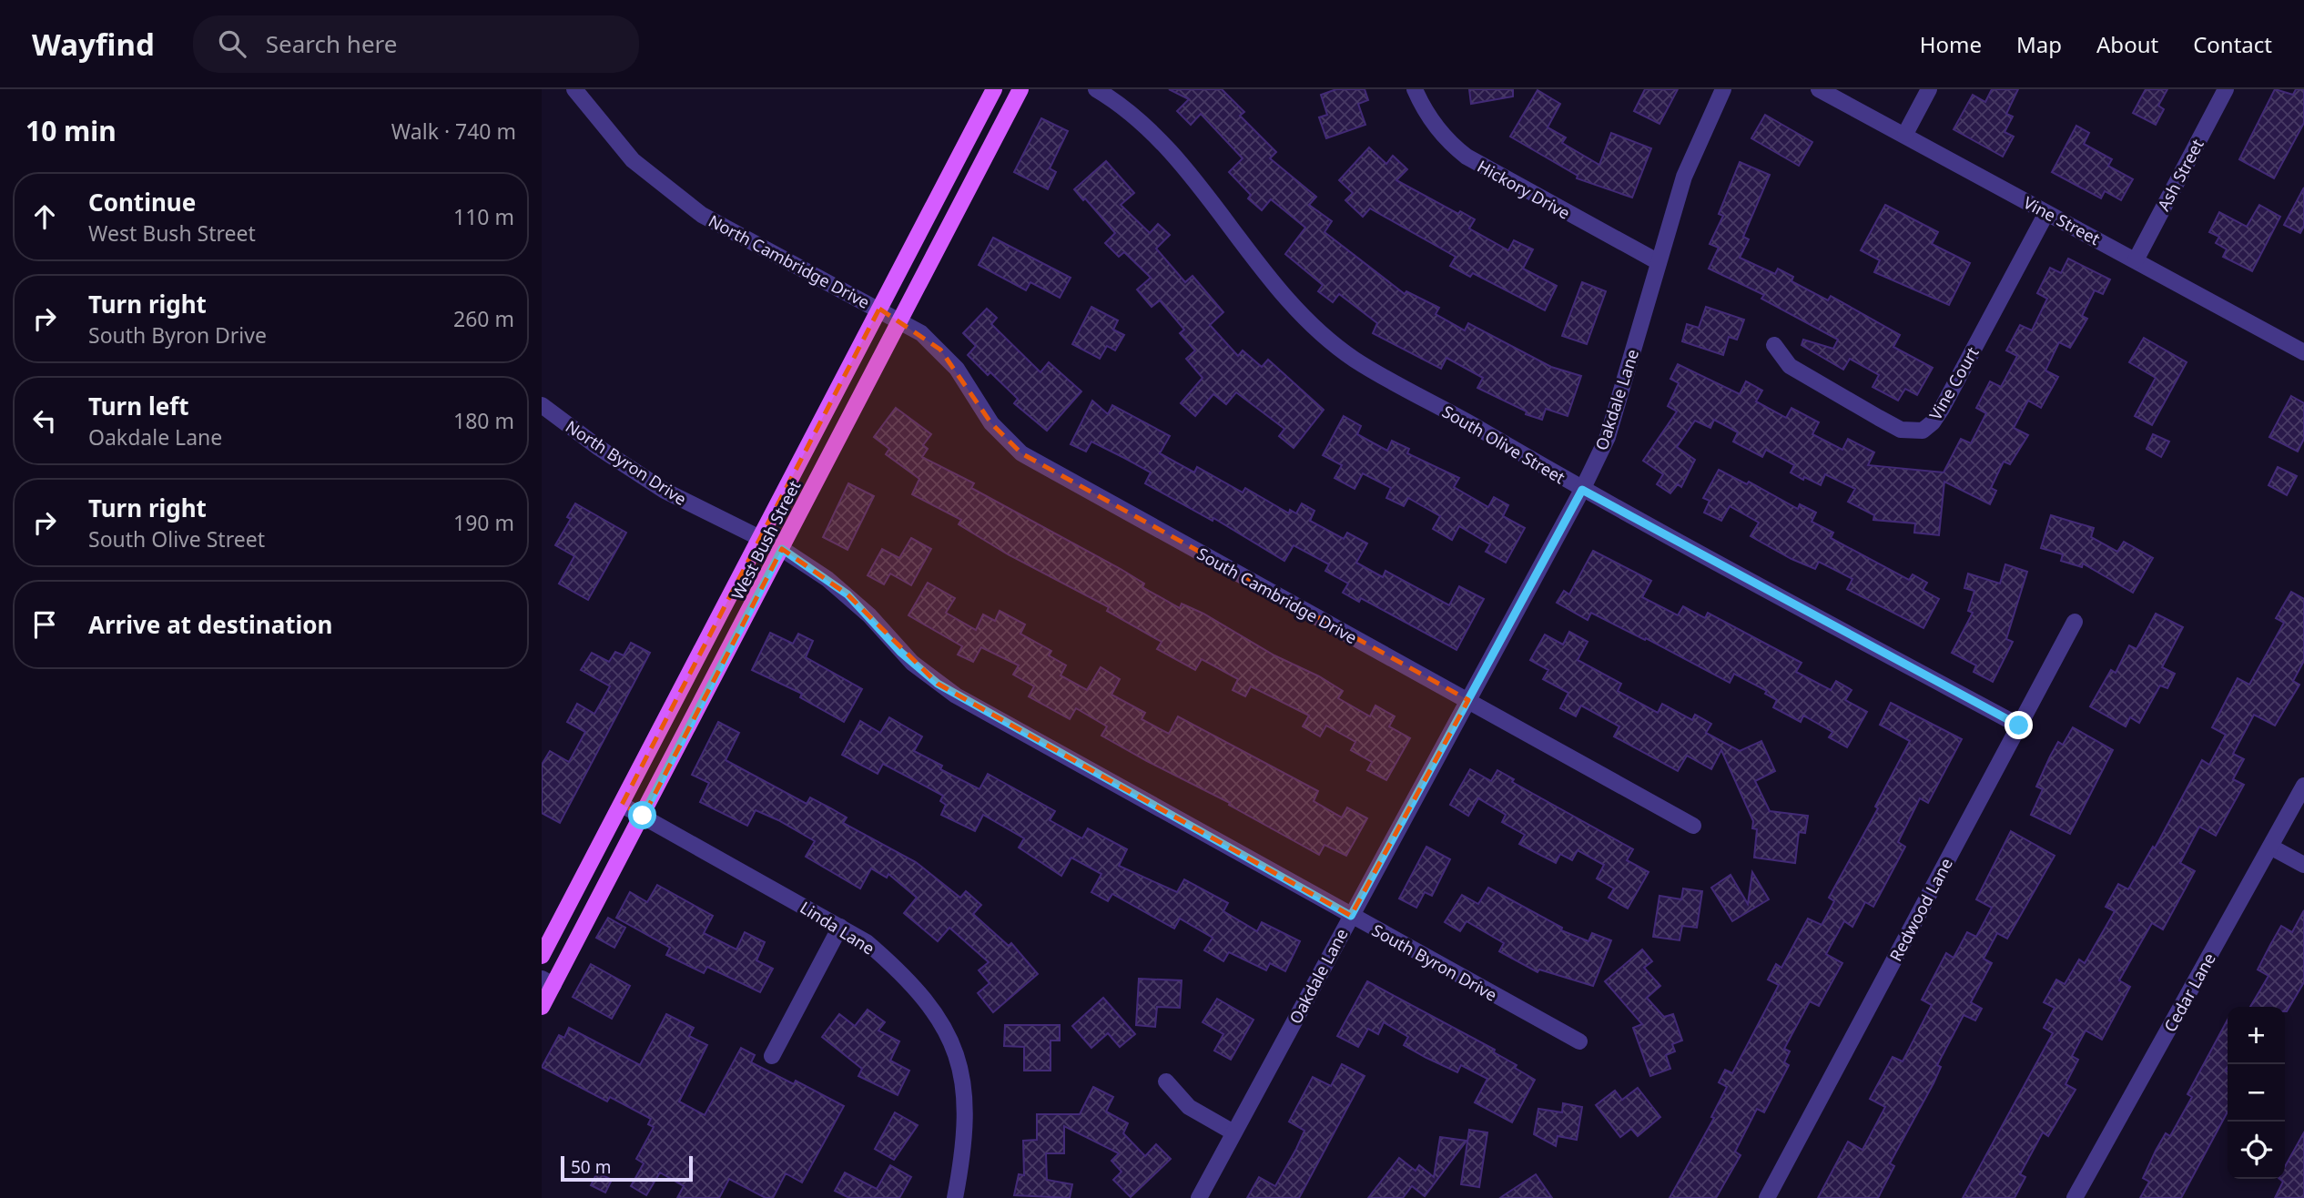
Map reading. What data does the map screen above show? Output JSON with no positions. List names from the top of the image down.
{
  "streets": {
    "main road": ["West Bush Street"],
    "street": [
      "Ash Street",
      "Hickory Drive",
      "Vine Street",
      "North Cambridge Drive",
      "Vine Court",
      "Oakdale Lane",
      "South Olive Street",
      "North Byron Drive",
      "South Cambridge Drive",
      "Redwood Lane",
      "Linda Lane",
      "South Byron Drive",
      "Cedar Lane"
    ]
  },
  "crossings": [
    ["Ash Street", "Vine Street"],
    ["Hickory Drive", "Oakdale Lane"],
    ["Vine Street", "Vine Court"],
    ["North Cambridge Drive", "West Bush Street"],
    ["North Cambridge Drive", "South Cambridge Drive"],
    ["Oakdale Lane", "South Olive Street"],
    ["Oakdale Lane", "South Cambridge Drive"],
    ["Oakdale Lane", "South Byron Drive"],
    ["South Olive Street", "Redwood Lane"],
    ["North Byron Drive", "West Bush Street"],
    ["North Byron Drive", "South Byron Drive"],
    ["West Bush Street", "South Cambridge Drive"],
    ["West Bush Street", "Linda Lane"],
    ["West Bush Street", "South Byron Drive"]
  ],
  "scale_bar": "50 m",
  "page": {
    "header": "Wayfind",
    "search": "Search here",
    "nav": [
      "Home",
      "Map",
      "About",
      "Contact"
    ],
    "heading": ["10 min", "Walk · 740 m"],
    "list": [
      ["Continue", "West Bush Street", "110 m"],
      ["Turn right", "South Byron Drive", "260 m"],
      ["Turn left", "Oakdale Lane", "180 m"],
      ["Turn right", "South Olive Street", "190 m"],
      "Arrive at destination"
    ],
    "map_buttons": ["+", "−"],
    "scale": "50 m"
  }
}
